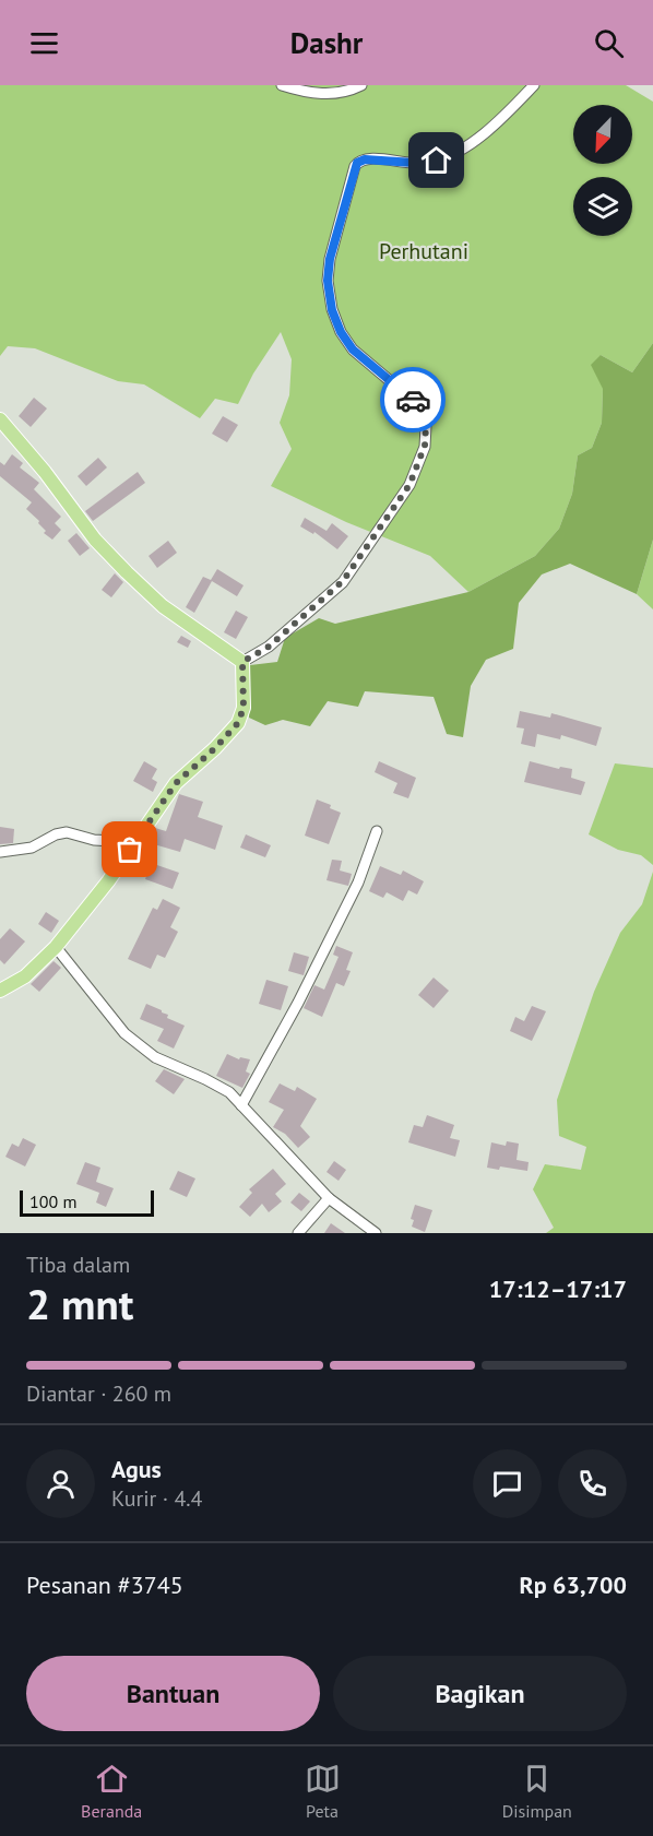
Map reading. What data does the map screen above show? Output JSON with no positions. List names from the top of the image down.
{
  "parks": ["Perhutani"],
  "scale_bar": "100 m",
  "north": "bottom left",
  "page": {
    "header": "Dashr",
    "scale": "100 m",
    "heading": ["2 mnt", "Tiba dalam", "17:12–17:17"],
    "panel": [
      "Agus",
      "Kurir · 4.4",
      "Pesanan #3745",
      "Rp 63,700"
    ],
    "bar": "Diantar · 260 m",
    "buttons": ["Bantuan", "Bagikan"],
    "tabs": ["Beranda", "Peta", "Disimpan"]
  }
}
